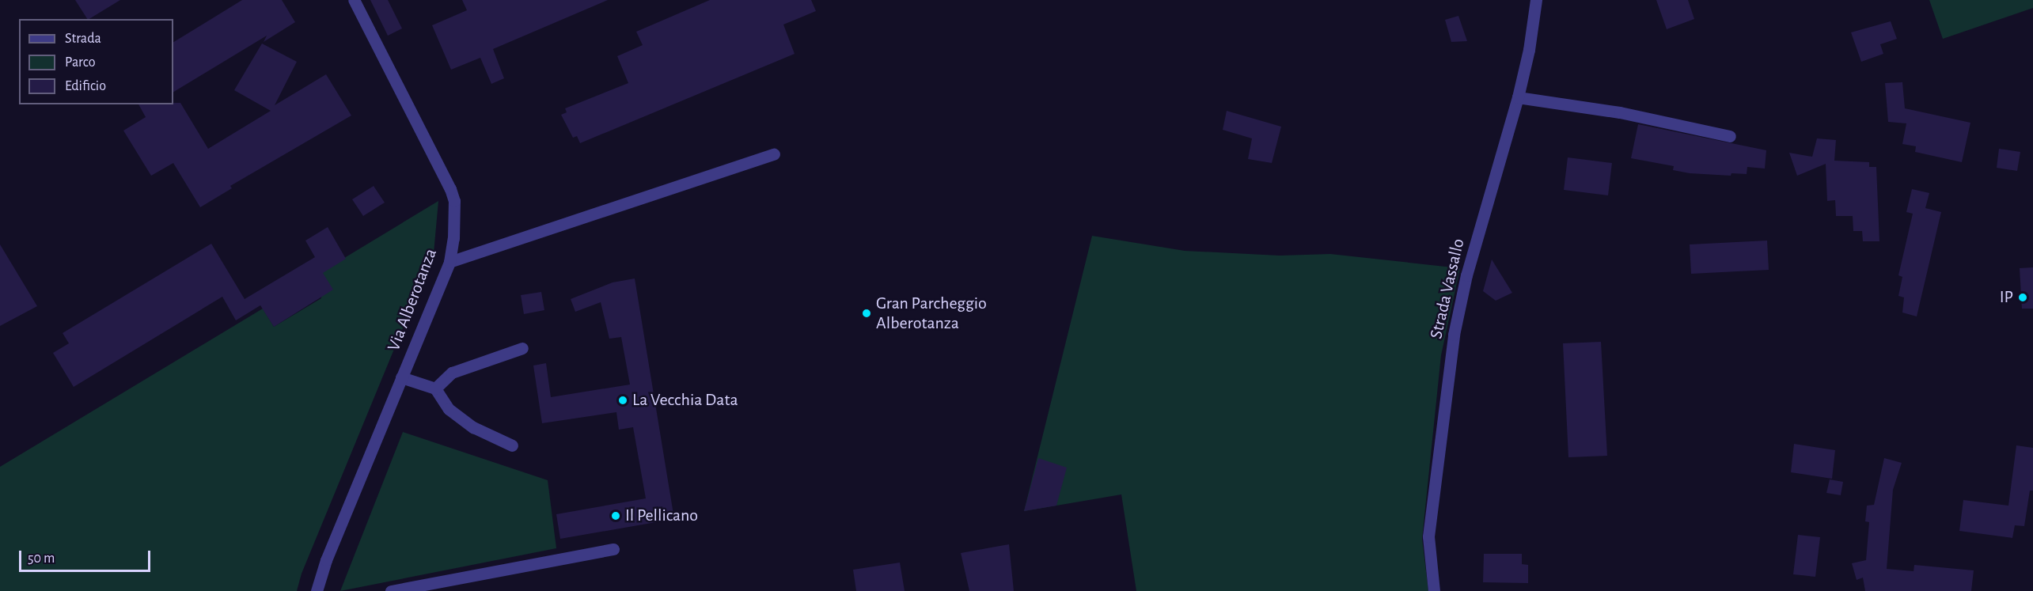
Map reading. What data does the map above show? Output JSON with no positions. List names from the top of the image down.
{
  "streets": {
    "street": ["Strada Vassallo", "Via Alberotanza"]
  },
  "places": [
    "IP",
    "Gran Parcheggio Alberotanza",
    "La Vecchia Data",
    "Il Pellicano"
  ],
  "legend": ["Strada", "Parco", "Edificio"],
  "scale_bar": "50 m"
}
